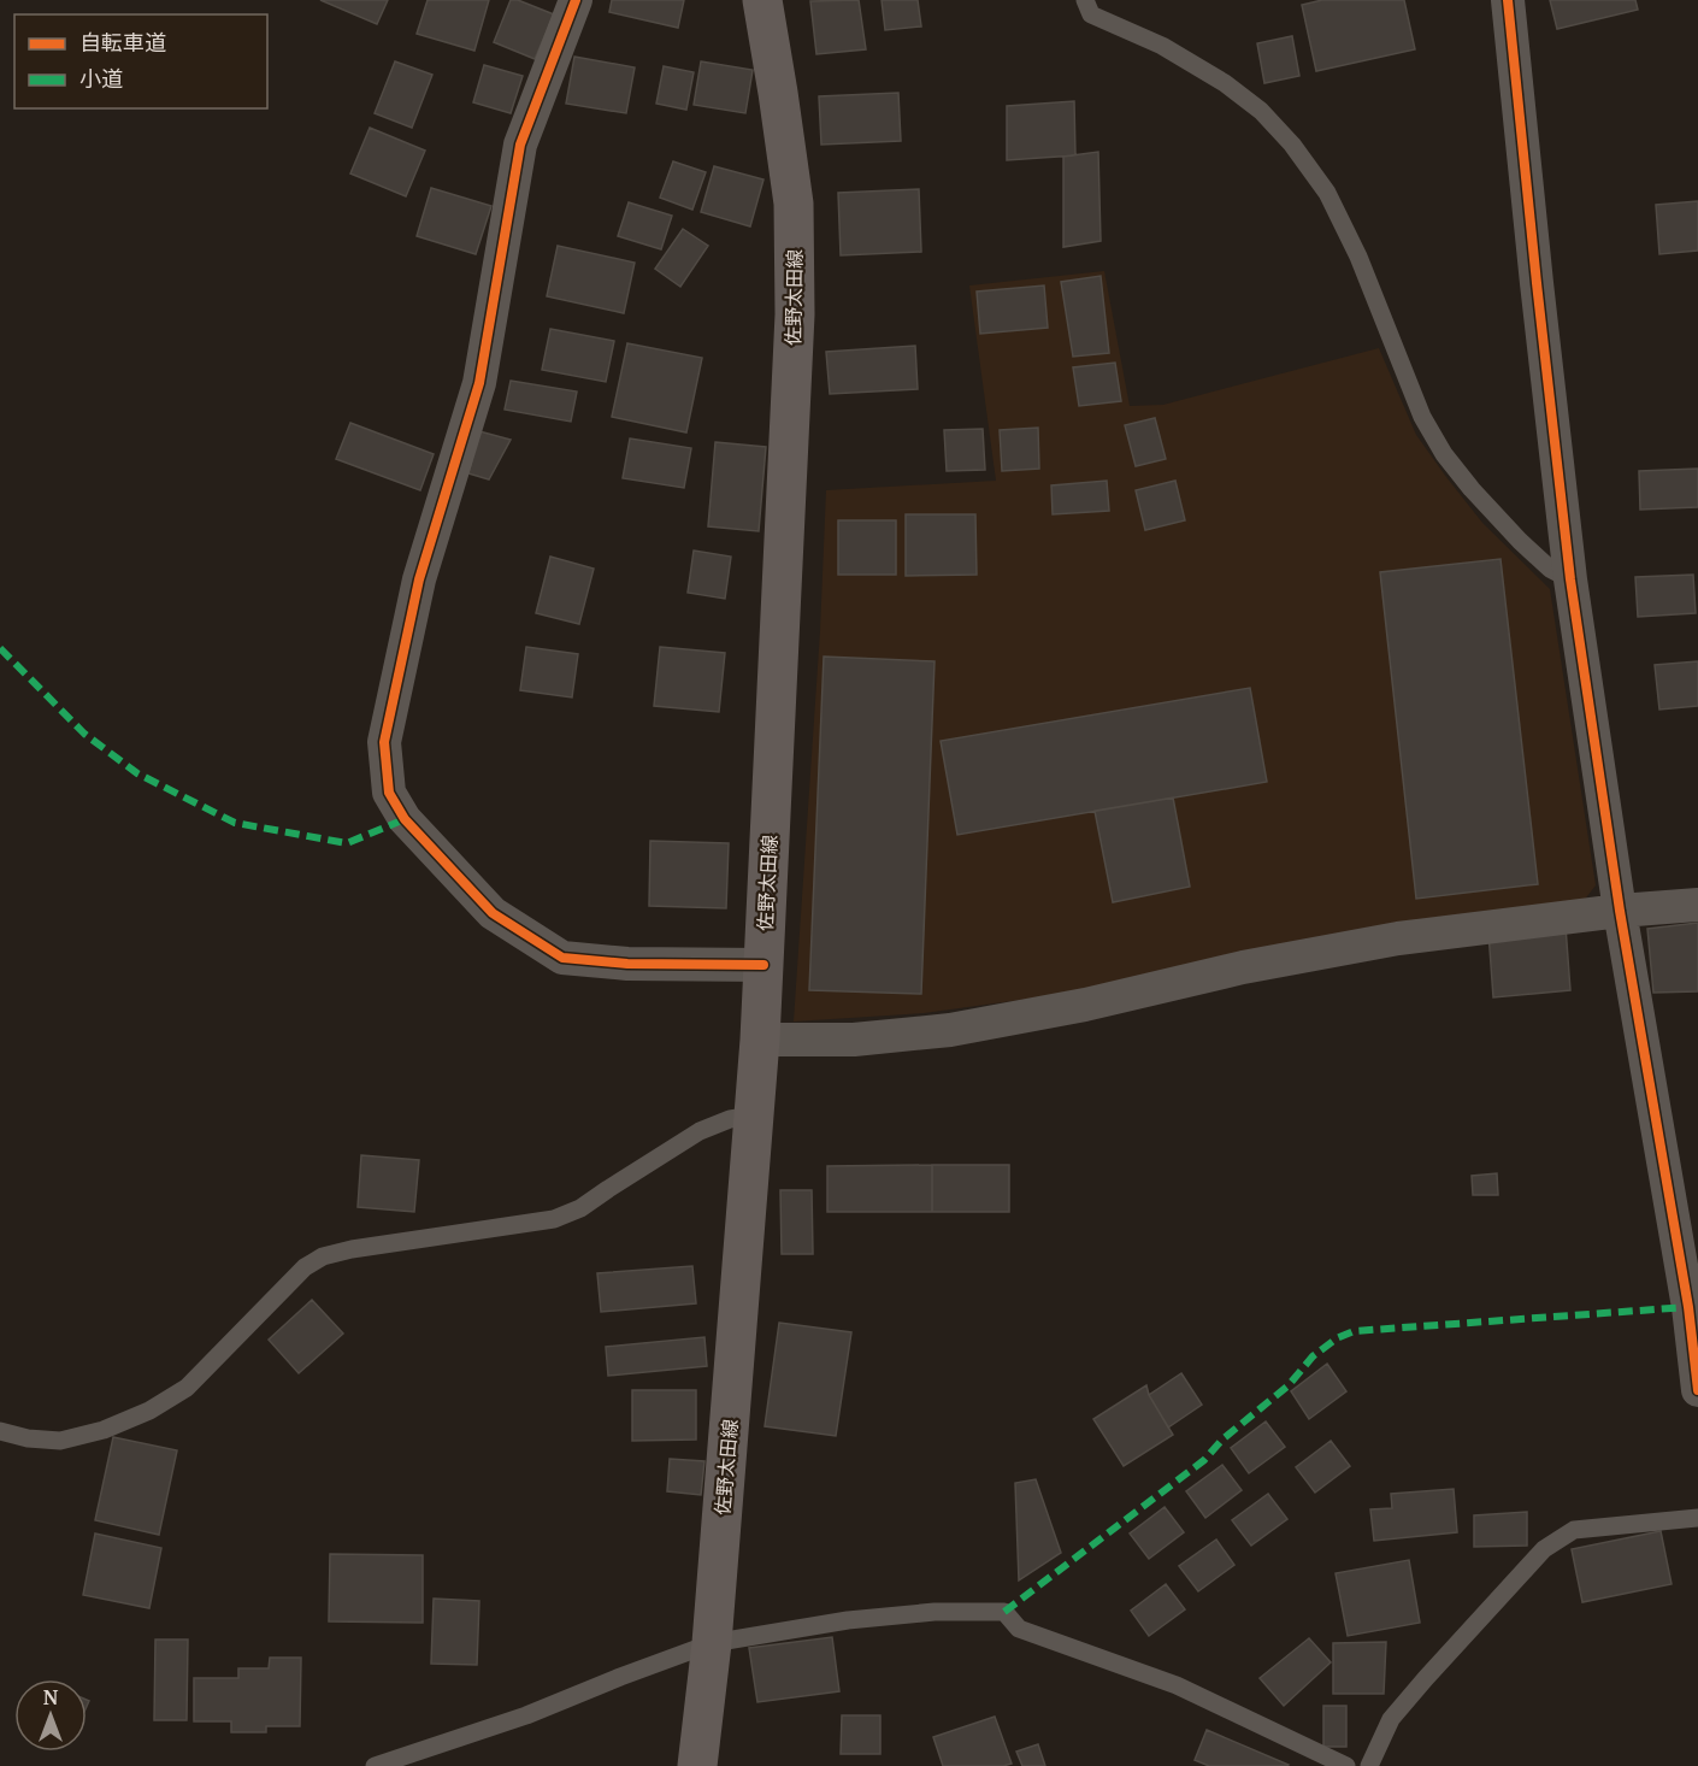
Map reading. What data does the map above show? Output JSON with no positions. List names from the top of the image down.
{
  "streets": {
    "main road": ["佐野太田線"]
  },
  "legend": ["自転車道", "小道"],
  "north": "top"
}
